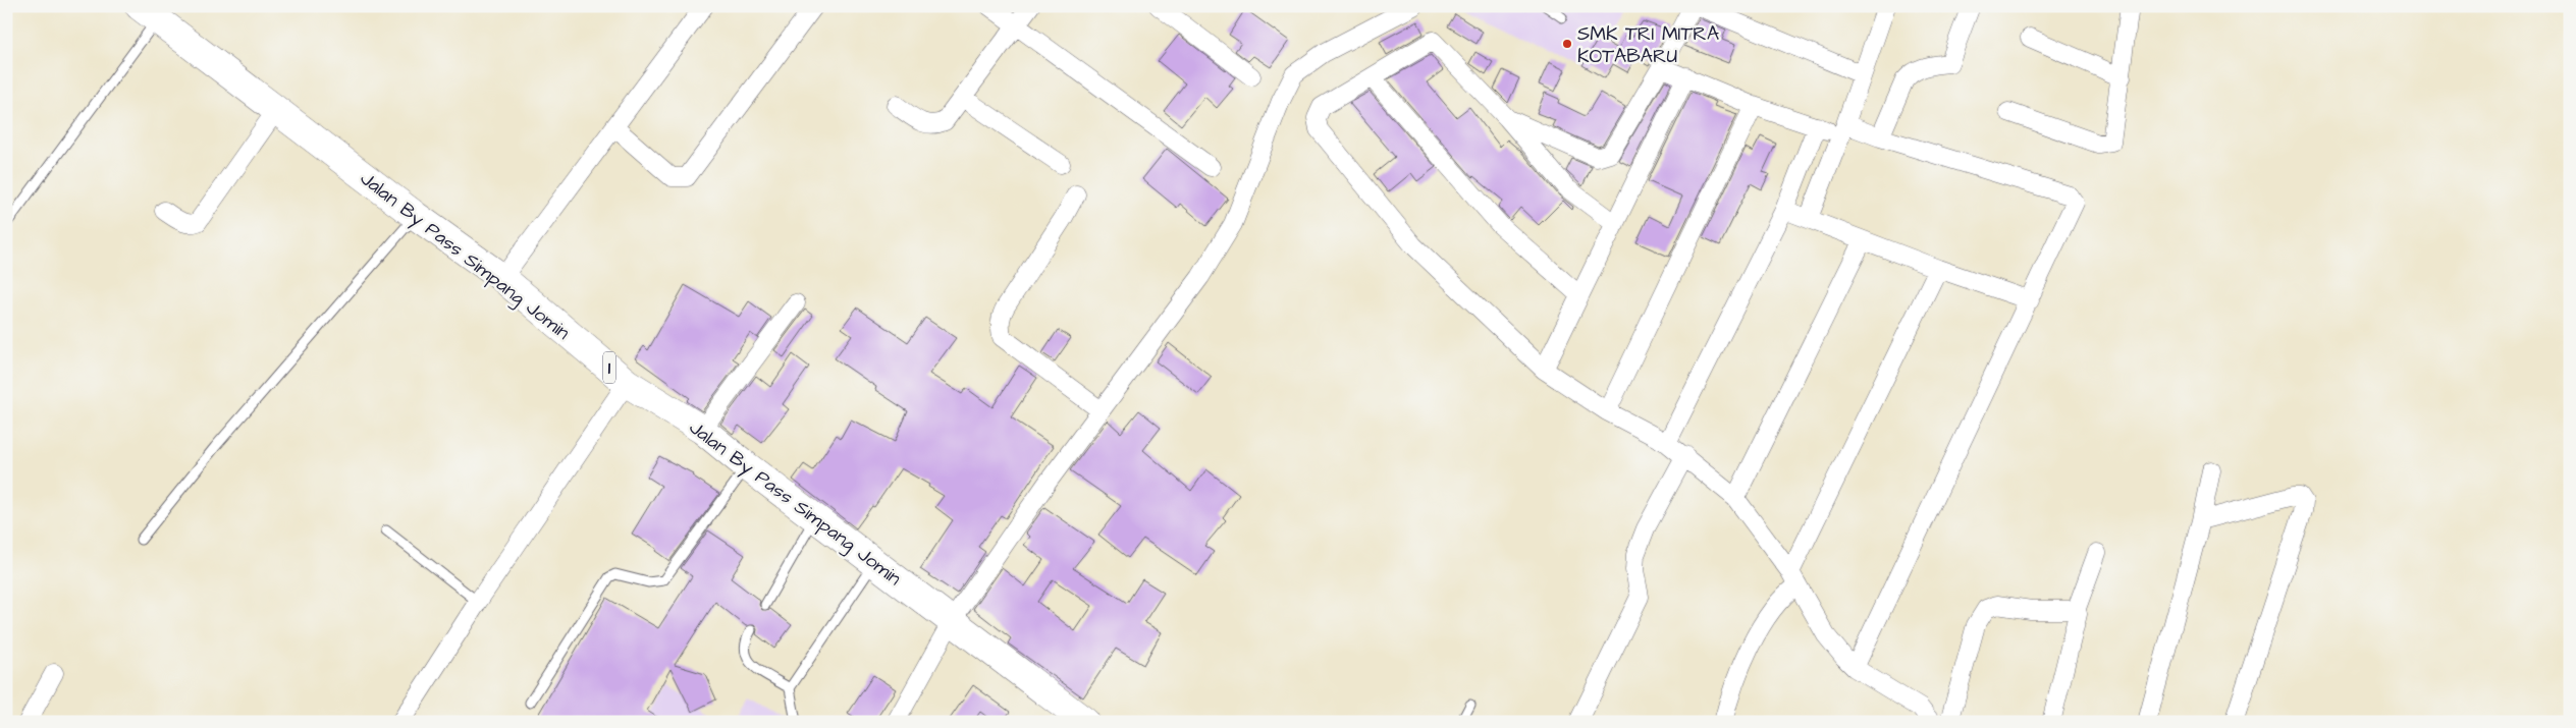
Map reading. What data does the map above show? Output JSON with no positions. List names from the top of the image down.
{
  "streets": {
    "highway": ["Jalan By Pass Simpang Jomin", "1"]
  },
  "places": ["SMK TRI MITRA KOTABARU"]
}
